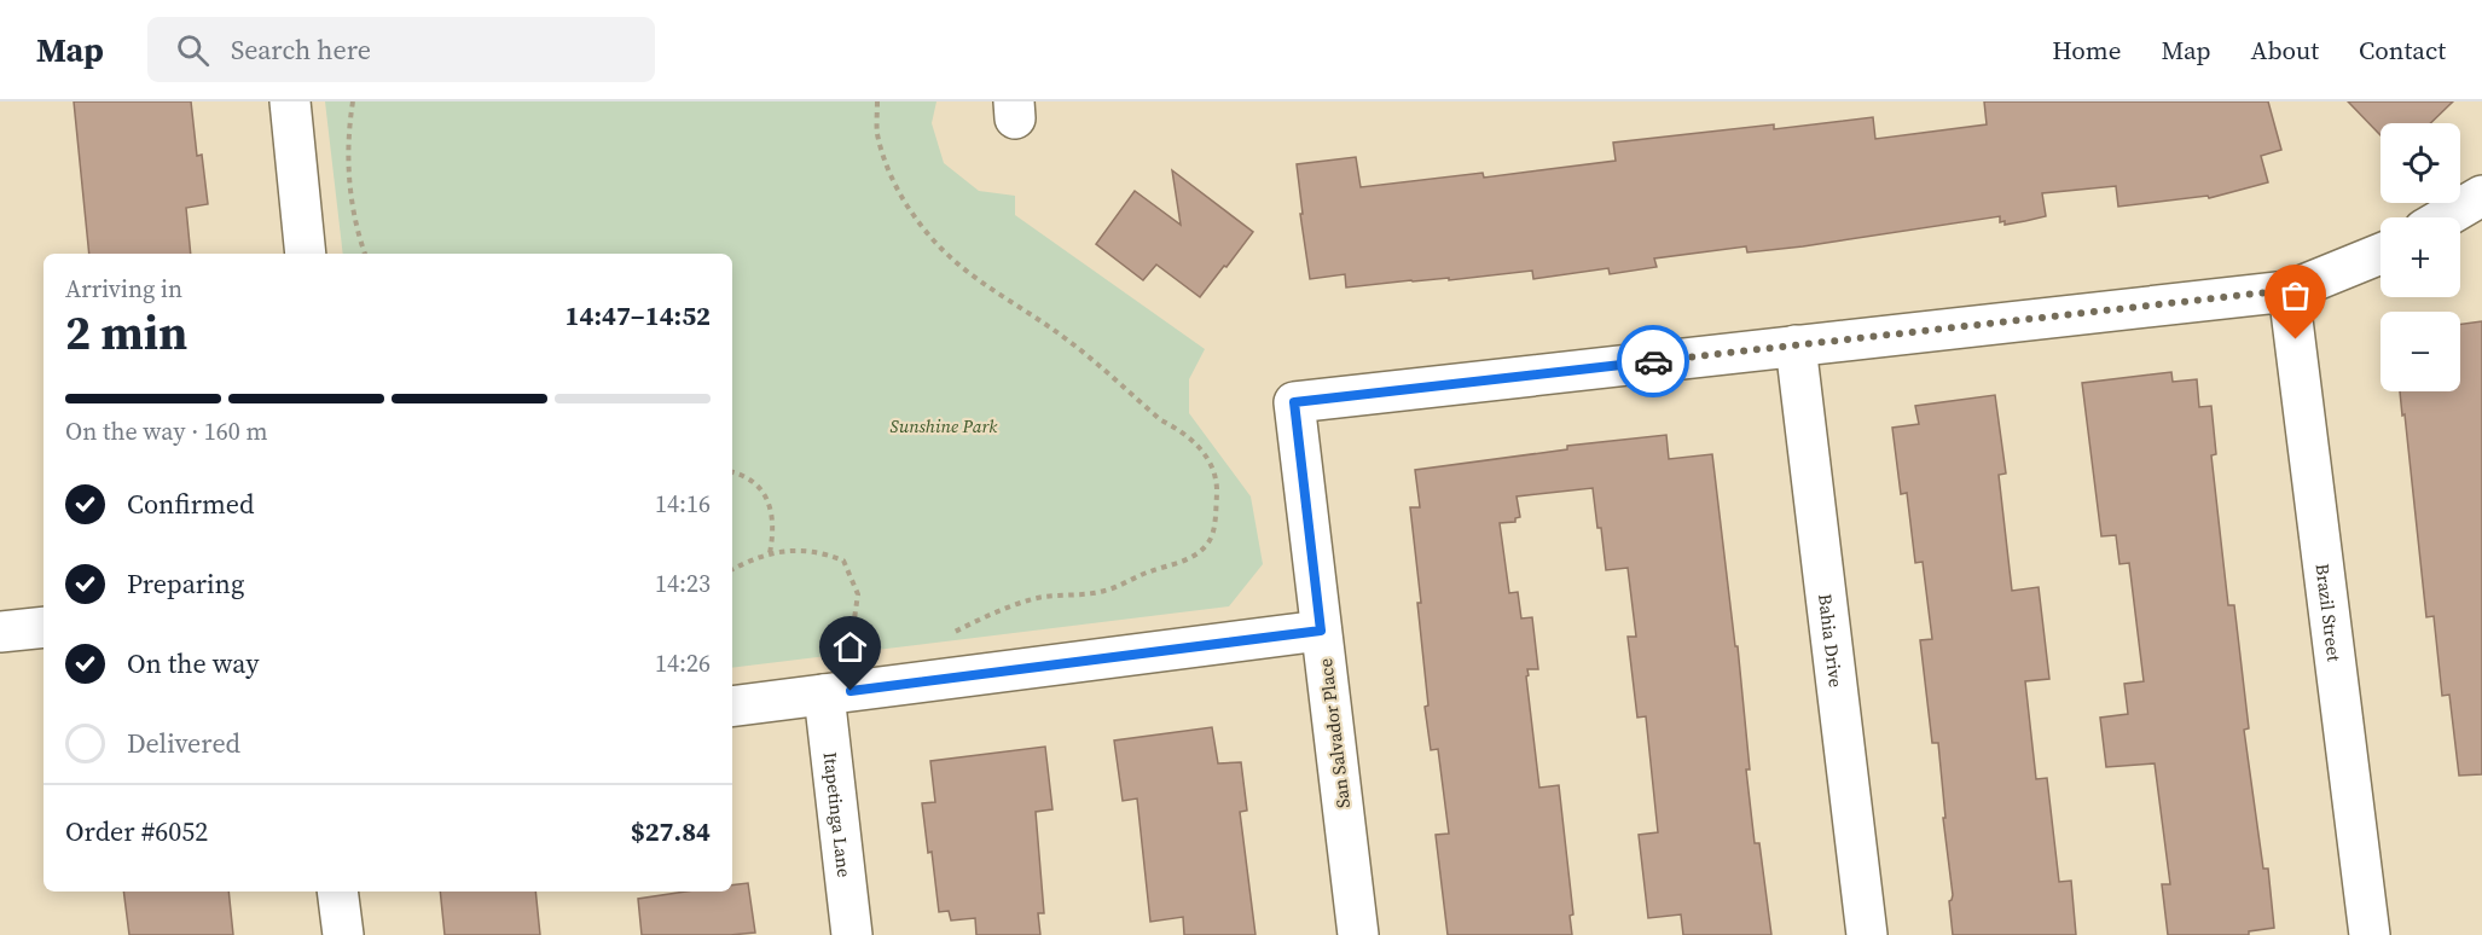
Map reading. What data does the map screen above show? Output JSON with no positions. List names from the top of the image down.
{
  "streets": {
    "street": [
      "Brazil Street",
      "Bahia Drive",
      "San Salvador Place",
      "Itapetinga Lane"
    ]
  },
  "crossings": [
    ["Bahia Drive", "San Salvador Place"]
  ],
  "parks": ["Sunshine Park"],
  "page": {
    "header": "Map",
    "search": "Search here",
    "nav": [
      "Home",
      "Map",
      "About",
      "Contact"
    ],
    "map_buttons": ["+", "−"],
    "heading": ["2 min", "Arriving in", "14:47–14:52"],
    "panel": ["Order #6052", "$27.84"],
    "bar": "On the way · 160 m",
    "list": [
      ["Confirmed", "14:16"],
      ["Preparing", "14:23"],
      ["On the way", "14:26"],
      "Delivered"
    ]
  }
}
